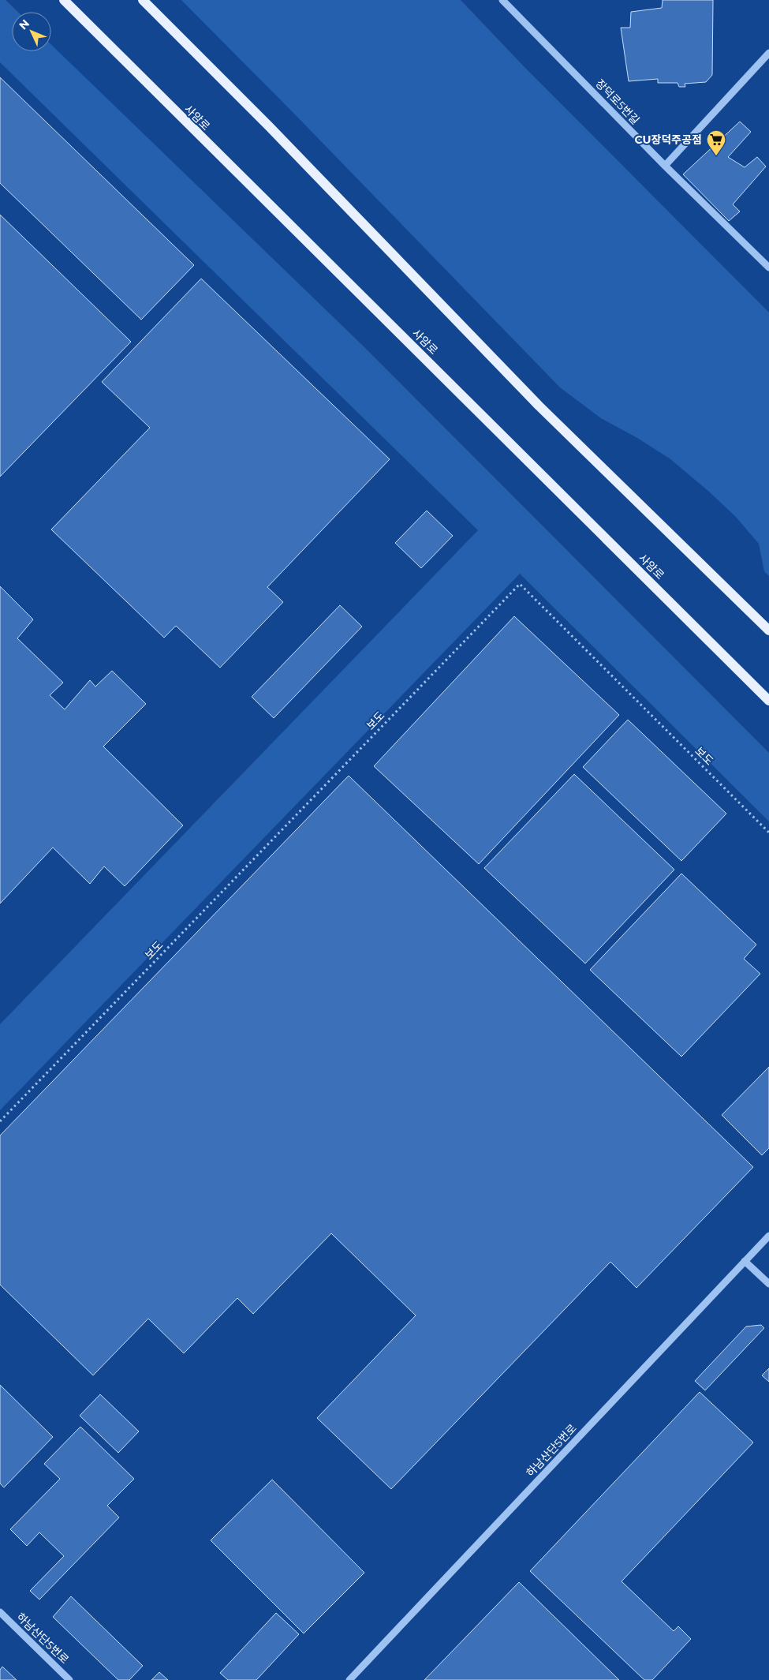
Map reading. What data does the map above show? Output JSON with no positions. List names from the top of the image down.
{
  "streets": {
    "main road": ["사암로"],
    "street": ["장덕로5번길", "하남산단5번로"],
    "path": ["보도"]
  },
  "places": {
    "supermarket": ["CU장덕주공점"]
  },
  "north": "top left"
}
